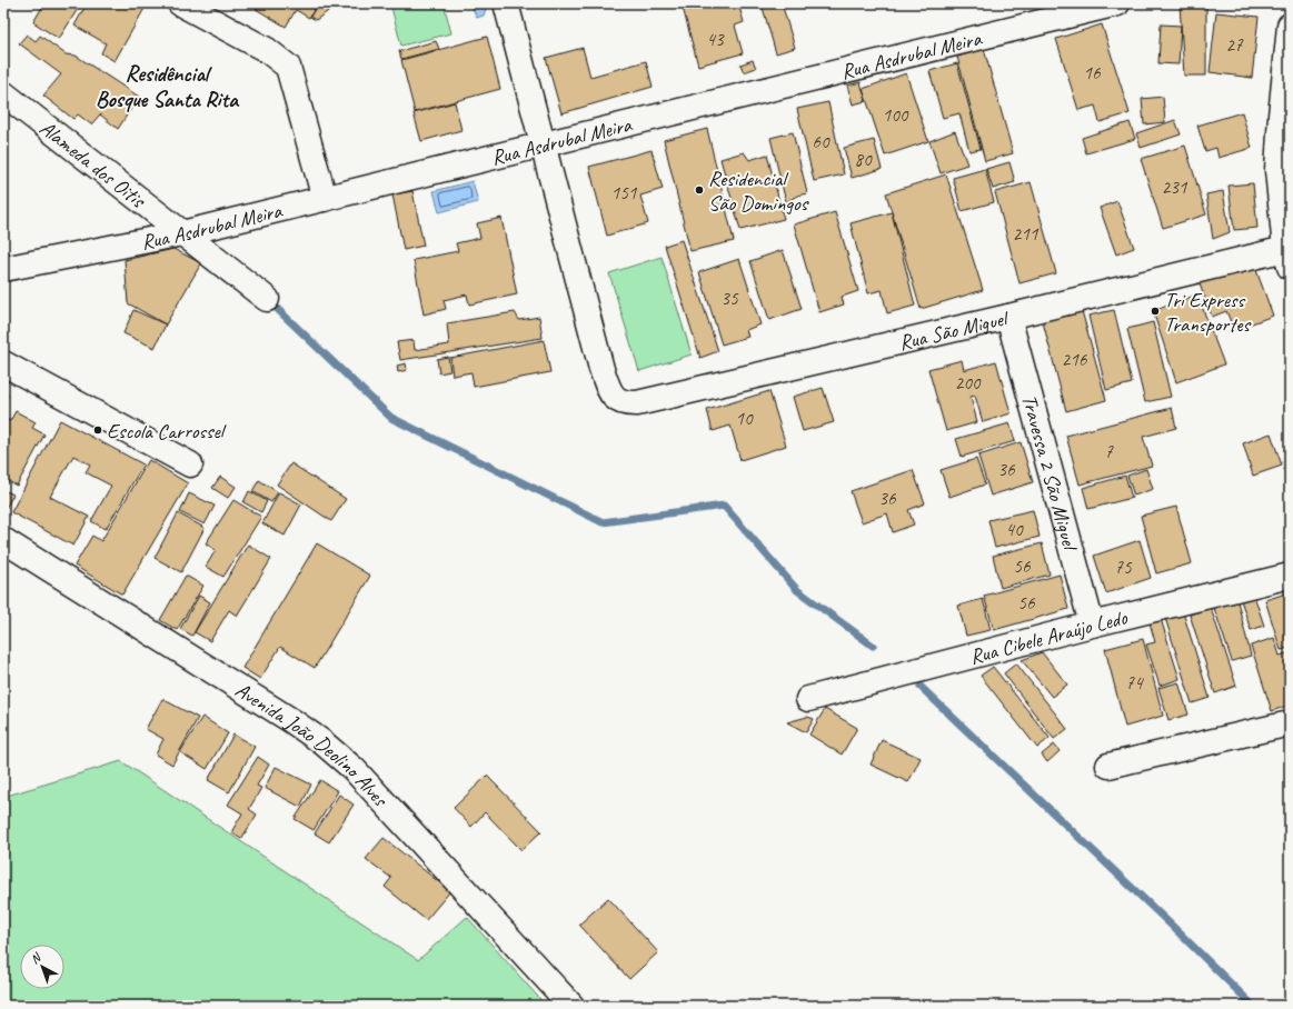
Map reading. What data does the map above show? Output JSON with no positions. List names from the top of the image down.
{
  "streets": {
    "street": [
      "Rua Asdrubal Meira",
      "Alameda dos Oitis",
      "Rua São Miguel",
      "Travessa 2 São Miguel",
      "Rua Cibele Araújo Ledo",
      "Avenida João Deolino Alves"
    ]
  },
  "crossings": [
    ["Rua Asdrubal Meira", "Alameda dos Oitis"],
    ["Rua Asdrubal Meira", "Rua São Miguel"],
    ["Rua São Miguel", "Travessa 2 São Miguel"],
    ["Travessa 2 São Miguel", "Rua Cibele Araújo Ledo"]
  ],
  "districts": ["Residêncial Bosque Santa Rita"],
  "places": ["Residencial São Domingos", "Tri Express Transportes", "Escola Carrossel"],
  "house_numbers": [
    "43",
    "27",
    "16",
    "100",
    "60",
    "80",
    "231",
    "151",
    "211",
    "35",
    "216",
    "200",
    "10",
    "7",
    "36",
    "36",
    "40",
    "56",
    "75",
    "56",
    "74"
  ],
  "north": "top left"
}
